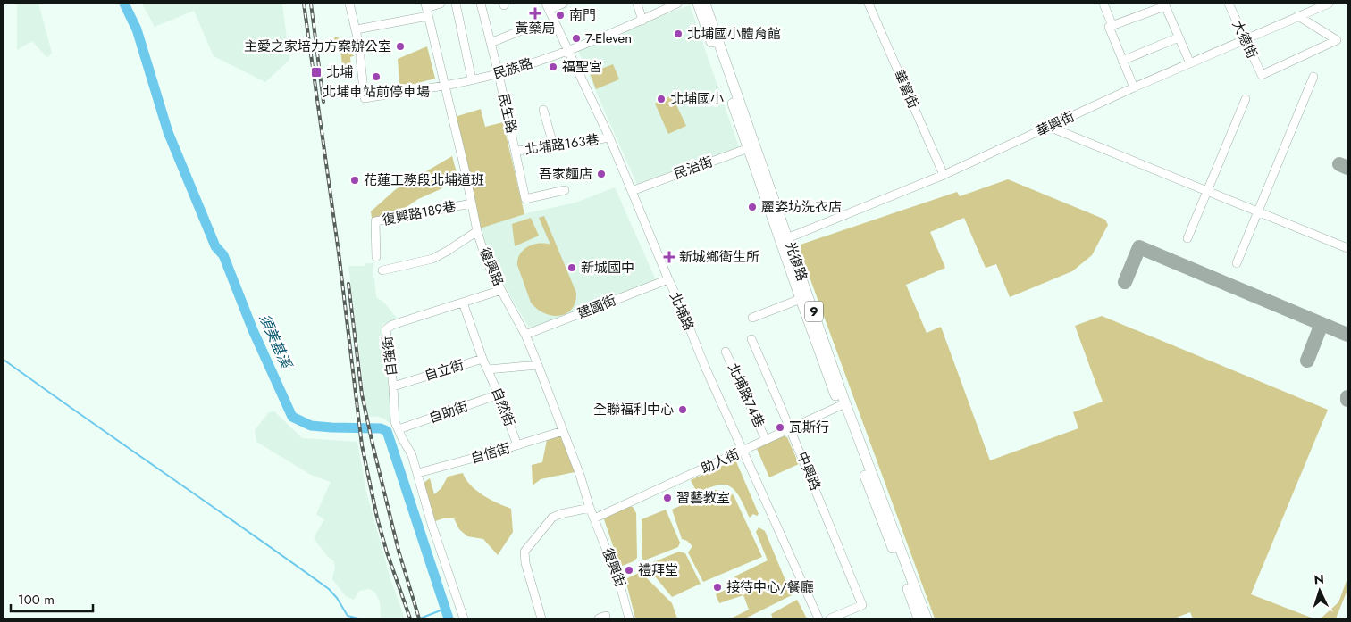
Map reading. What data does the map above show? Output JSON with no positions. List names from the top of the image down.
{
  "streets": {
    "main road": ["光復路", "9"],
    "street": [
      "大德街",
      "民族路",
      "華富街",
      "民生路",
      "華興街",
      "北埔路163巷",
      "民治街",
      "復興路189巷",
      "復興路",
      "建國街",
      "北埔路",
      "自強街",
      "自立街",
      "北埔路74巷",
      "自然街",
      "自助街",
      "自信街",
      "助人街",
      "中興路",
      "復興街"
    ]
  },
  "crossings": [
    ["大德街", "華興街"],
    ["民族路", "民生路"],
    ["民族路", "復興路"],
    ["民族路", "北埔路"],
    ["華富街", "華興街"],
    ["民生路", "北埔路163巷"],
    ["華興街", "光復路"],
    ["北埔路163巷", "北埔路"],
    ["民治街", "光復路"],
    ["民治街", "北埔路"],
    ["復興路189巷", "復興路"],
    ["光復路", "助人街"],
    ["復興路", "建國街"],
    ["復興路", "自強街"],
    ["復興路", "自信街"],
    ["復興路", "助人街"],
    ["復興路", "復興街"],
    ["建國街", "北埔路"],
    ["北埔路", "助人街"],
    ["自強街", "自立街"],
    ["自強街", "自助街"],
    ["自強街", "自信街"],
    ["北埔路74巷", "助人街"],
    ["自然街", "自助街"],
    ["自然街", "自信街"],
    ["助人街", "中興路"],
    ["助人街", "復興街"]
  ],
  "water": ["須美基溪"],
  "places": {
    "health": ["黃藥局", "新城鄉衛生所"],
    "other": [
      "南門",
      "北埔國小體育館",
      "7-Eleven",
      "主愛之家培力方案辦公室",
      "福聖宮",
      "北埔車站前停車場",
      "北埔國小",
      "吾家麵店",
      "花蓮工務段北埔道班",
      "麗姿坊洗衣店",
      "新城國中",
      "全聯福利中心",
      "瓦斯行",
      "習藝教室",
      "禮拜堂",
      "接待中心/餐廳"
    ],
    "transit": ["北埔"]
  },
  "scale_bar": "100 m",
  "north": "top"
}
